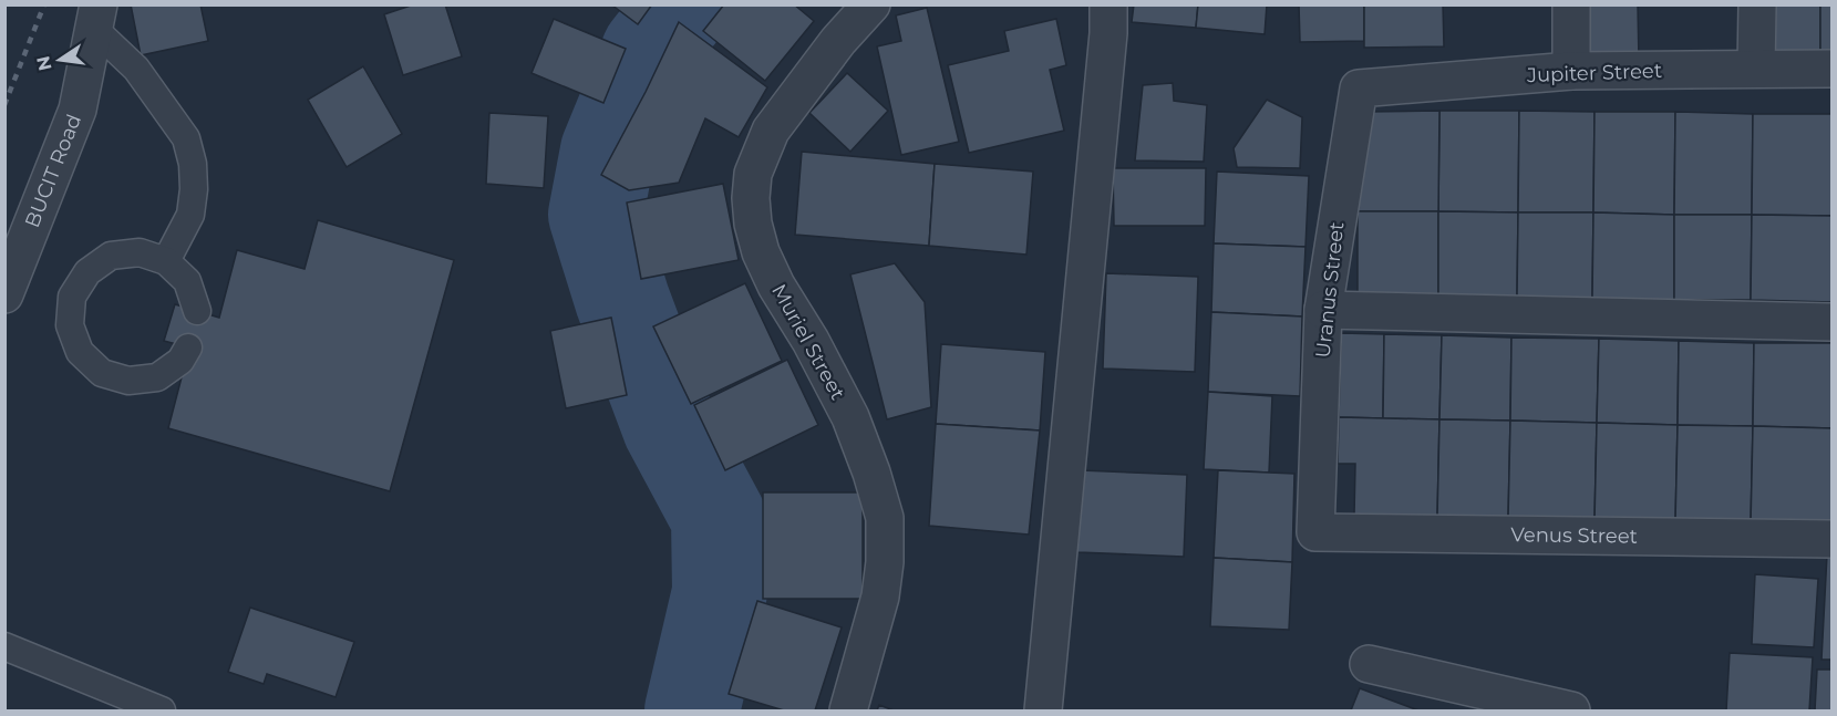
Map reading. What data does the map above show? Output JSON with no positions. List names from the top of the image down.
{
  "streets": {
    "street": [
      "Jupiter Street",
      "BUCIT Road",
      "Uranus Street",
      "Muriel Street",
      "Venus Street"
    ]
  },
  "crossings": [
    ["Jupiter Street", "Uranus Street"],
    ["Uranus Street", "Venus Street"]
  ],
  "north": "left"
}
